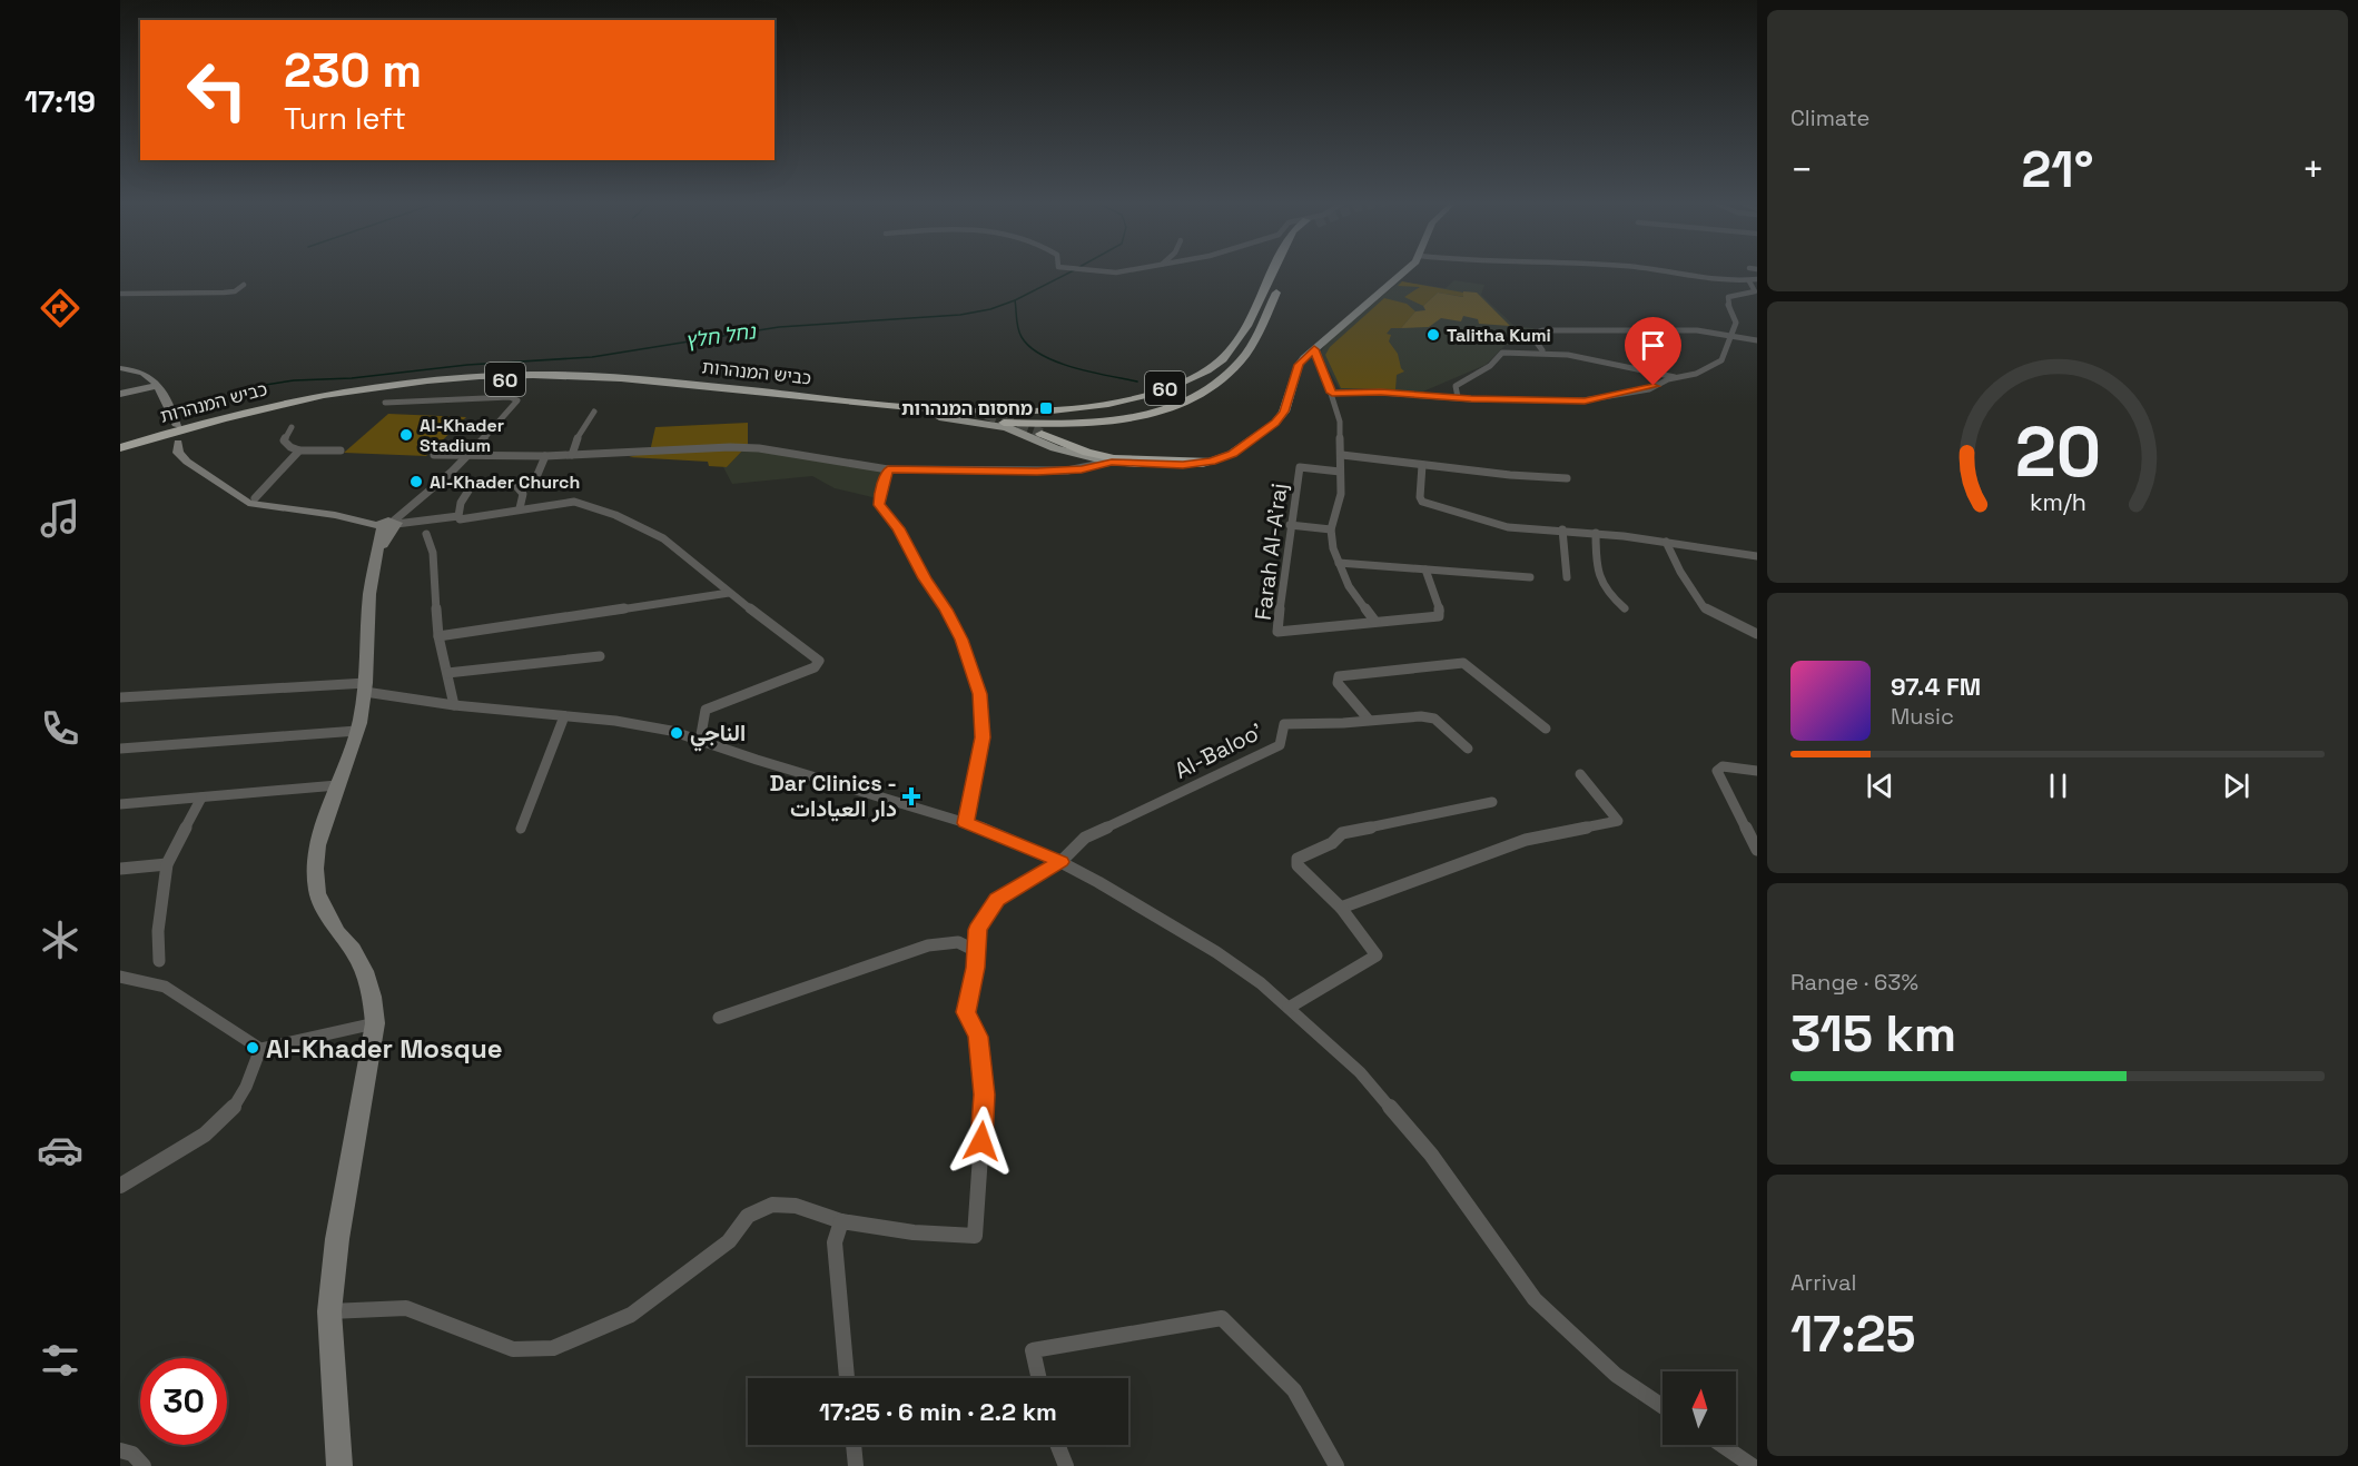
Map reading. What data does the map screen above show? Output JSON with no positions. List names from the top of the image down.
{
  "streets": {
    "highway": ["כביש המנהרות", "60"],
    "street": ["Farah Al-A'raj", "Al-Baloo'"]
  },
  "crossings": [
    ["כביש המנהרות", "60"]
  ],
  "water": ["נחל חלץ"],
  "places": {
    "other": [
      "Talitha Kumi",
      "Al-Khader Stadium",
      "Al-Khader Church",
      "الناجي",
      "Al-Khader Mosque"
    ],
    "transit": ["מחסום המנהרות"],
    "health": ["Dar Clinics - دار العيادات"]
  },
  "north": "top",
  "page": {
    "tabs": "17:19",
    "tile": [
      "Climate",
      ["Range · 63%", "315 km"],
      ["Arrival", "17:25"]
    ],
    "turn": ["230 m", "Turn left"],
    "heat": ["−", "21°", "+"],
    "song": ["97.4 FM", "Music"],
    "limit": "30",
    "trip": "17:25 · 6 min · 2.2 km",
    "gauge": ["20", "km/h"]
  }
}
